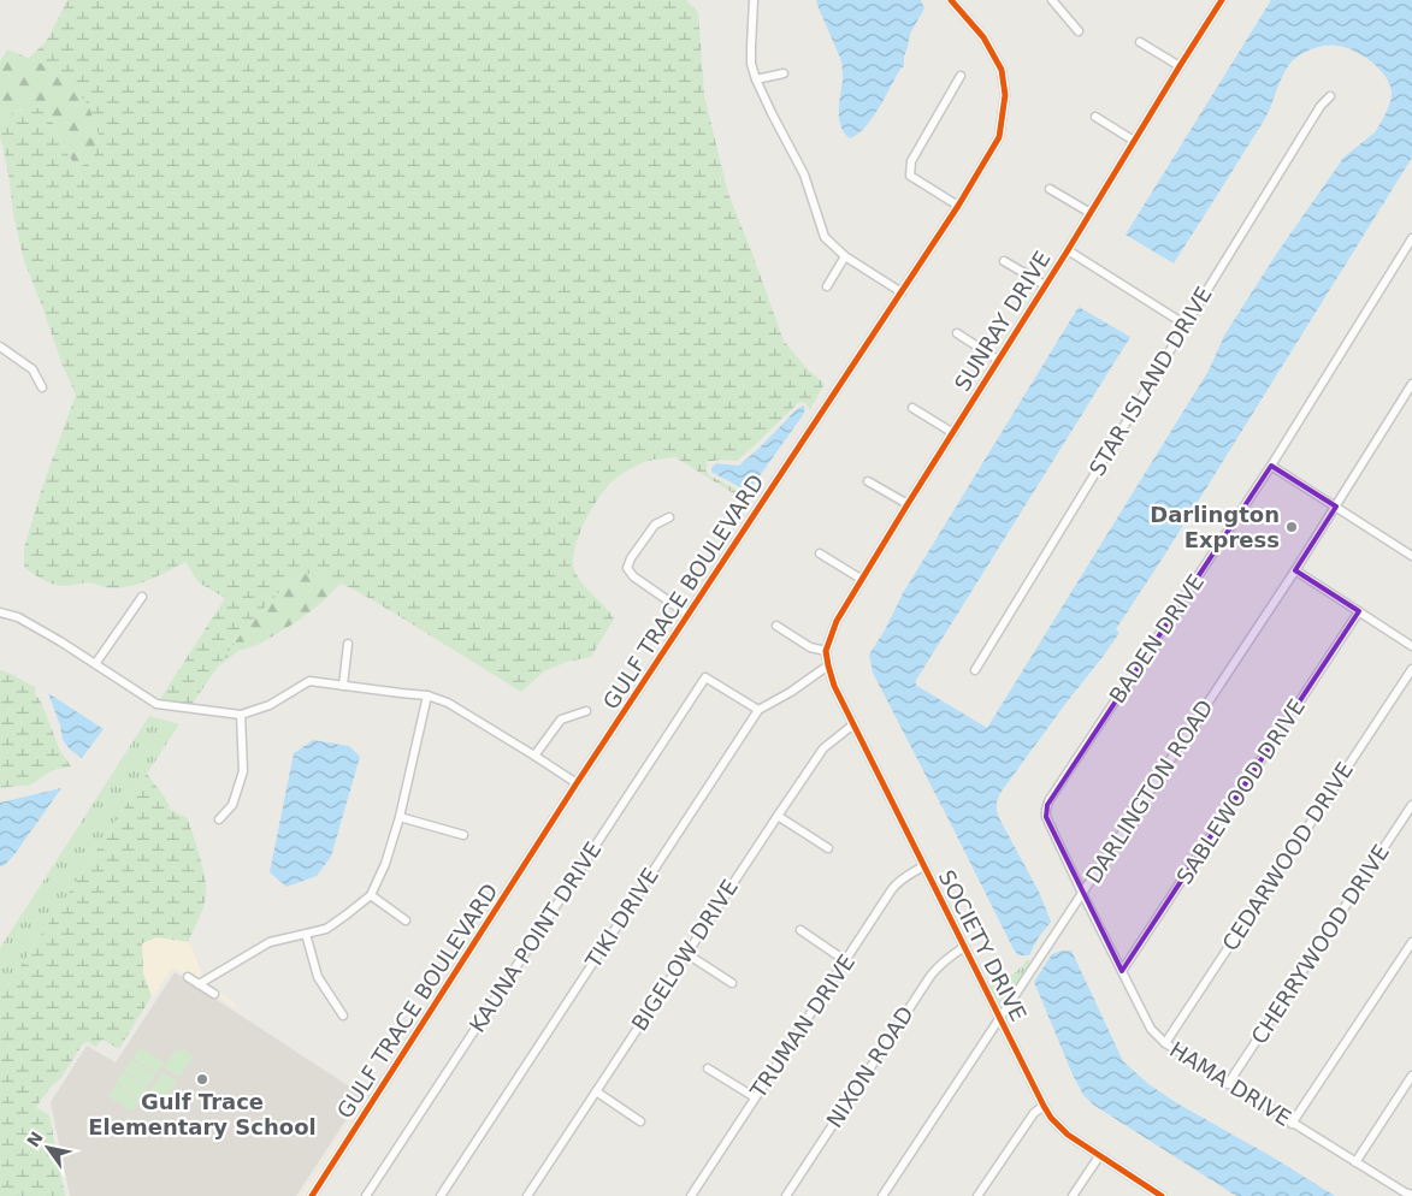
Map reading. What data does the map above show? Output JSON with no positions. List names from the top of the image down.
{
  "streets": {
    "street": [
      "SUNRAY DRIVE",
      "STAR ISLAND DRIVE",
      "GULF TRACE BOULEVARD",
      "BADEN DRIVE",
      "DARLINGTON ROAD",
      "SABLEWOOD DRIVE",
      "CEDARWOOD DRIVE",
      "TIKI DRIVE",
      "KAUNA POINT DRIVE",
      "CHERRYWOOD DRIVE",
      "SOCIETY DRIVE",
      "BIGELOW DRIVE",
      "TRUMAN DRIVE",
      "NIXON ROAD",
      "HAMA DRIVE"
    ]
  },
  "crossings": [
    ["SUNRAY DRIVE", "TIKI DRIVE"],
    ["SUNRAY DRIVE", "SOCIETY DRIVE"],
    ["BADEN DRIVE", "DARLINGTON ROAD"],
    ["BADEN DRIVE", "HAMA DRIVE"],
    ["DARLINGTON ROAD", "SOCIETY DRIVE"],
    ["DARLINGTON ROAD", "HAMA DRIVE"],
    ["SABLEWOOD DRIVE", "HAMA DRIVE"],
    ["CEDARWOOD DRIVE", "HAMA DRIVE"],
    ["TIKI DRIVE", "KAUNA POINT DRIVE"],
    ["TIKI DRIVE", "SOCIETY DRIVE"],
    ["CHERRYWOOD DRIVE", "HAMA DRIVE"],
    ["SOCIETY DRIVE", "BIGELOW DRIVE"],
    ["SOCIETY DRIVE", "TRUMAN DRIVE"],
    ["SOCIETY DRIVE", "NIXON ROAD"]
  ],
  "places": ["Darlington Express", "Gulf Trace Elementary School"],
  "north": "top left"
}
